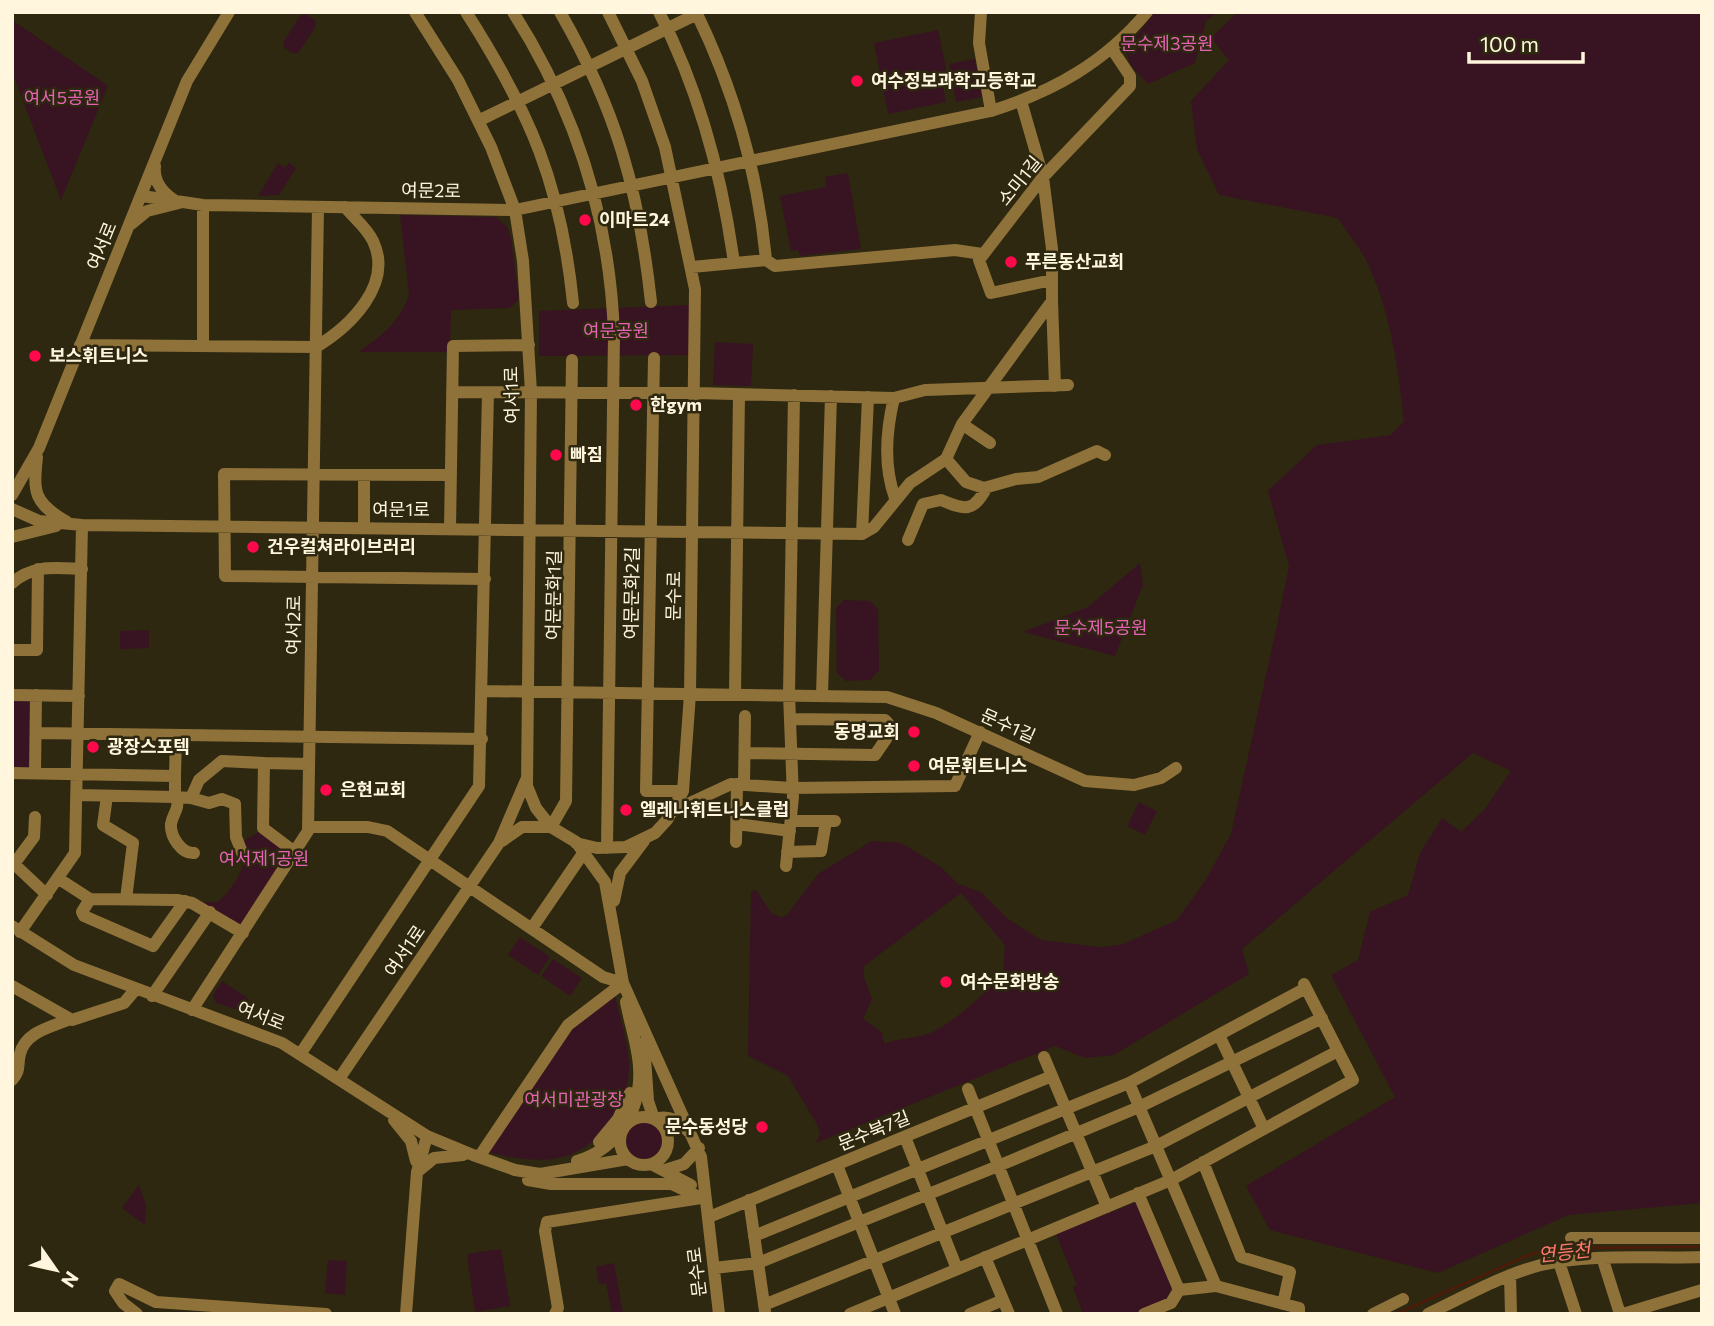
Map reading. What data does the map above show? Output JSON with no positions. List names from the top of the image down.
{
  "streets": {
    "street": [
      "소미1길",
      "여문2로",
      "여서로",
      "여서1로",
      "여문1로",
      "여문문화2길",
      "여문문화1길",
      "문수로",
      "여서2로",
      "문수1길",
      "문수북7길"
    ]
  },
  "crossings": [
    ["소미1길", "여문2로"],
    ["여문2로", "여서로"],
    ["여문2로", "여서1로"],
    ["여문2로", "문수로"],
    ["여문2로", "여서2로"],
    ["여서로", "여서1로"],
    ["여서로", "여서2로"],
    ["여서1로", "여문1로"],
    ["여서1로", "여문문화1길"],
    ["여서1로", "문수1길"],
    ["여문1로", "여문문화2길"],
    ["여문1로", "여문문화1길"],
    ["여문1로", "문수로"],
    ["여문1로", "여서2로"],
    ["여문문화2길", "문수로"],
    ["여문문화2길", "문수1길"],
    ["여문문화1길", "문수1길"],
    ["문수로", "문수1길"],
    ["문수로", "문수북7길"]
  ],
  "water": ["연등천"],
  "parks": [
    "문수제3공원",
    "여서5공원",
    "여문공원",
    "문수제5공원",
    "여서제1공원",
    "여서미관광장"
  ],
  "places": [
    "여수정보과학고등학교",
    "이마트24",
    "푸른동산교회",
    "보스휘트니스",
    "한gym",
    "빠짐",
    "건우컬쳐라이브러리",
    "동명교회",
    "광장스포텍",
    "여문휘트니스",
    "은현교회",
    "엘레나휘트니스클럽",
    "여수문화방송",
    "문수동성당"
  ],
  "scale_bar": "100 m",
  "north": "bottom right"
}
